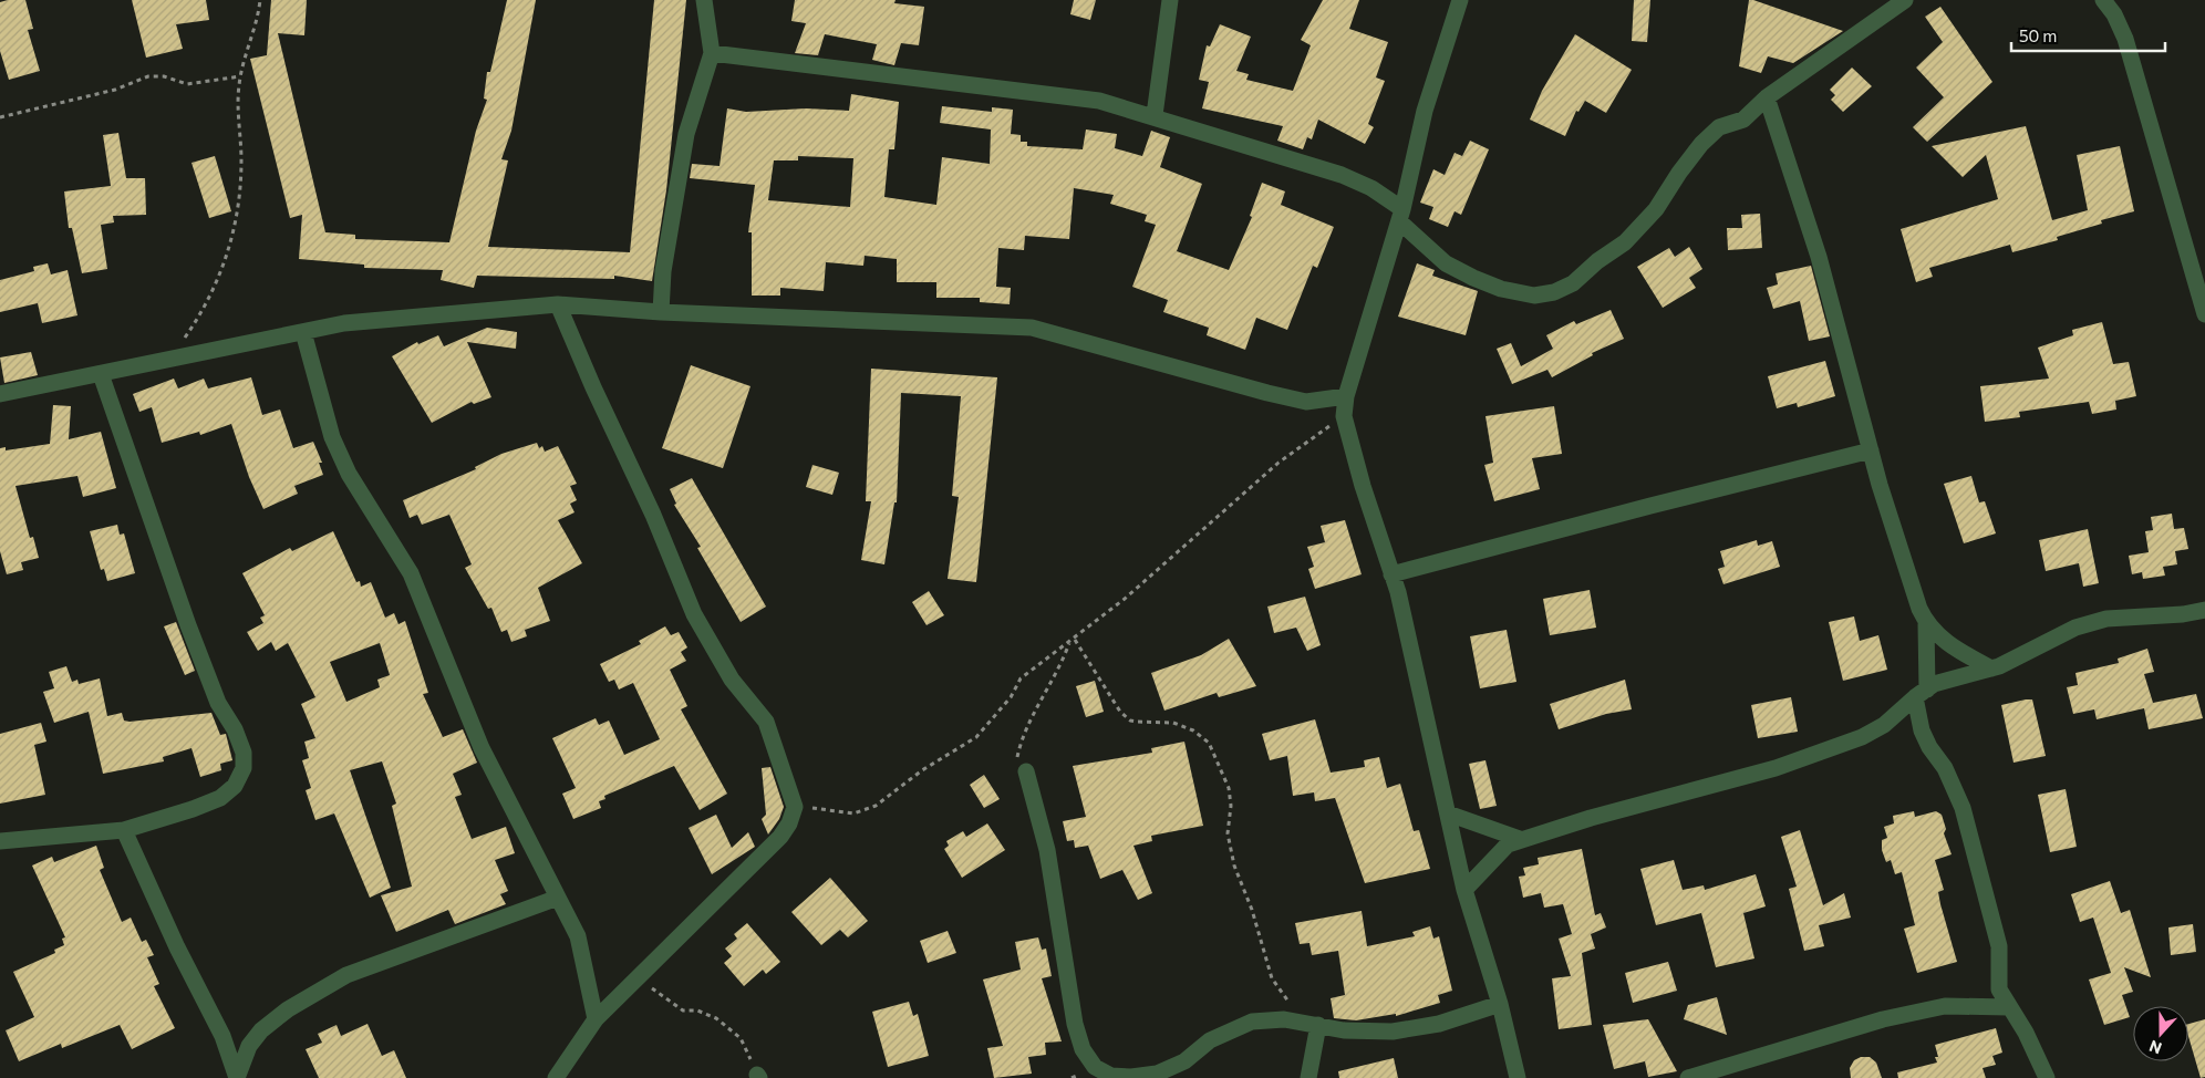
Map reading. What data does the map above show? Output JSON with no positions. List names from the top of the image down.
{
  "scale_bar": "50 m",
  "north": "bottom"
}
